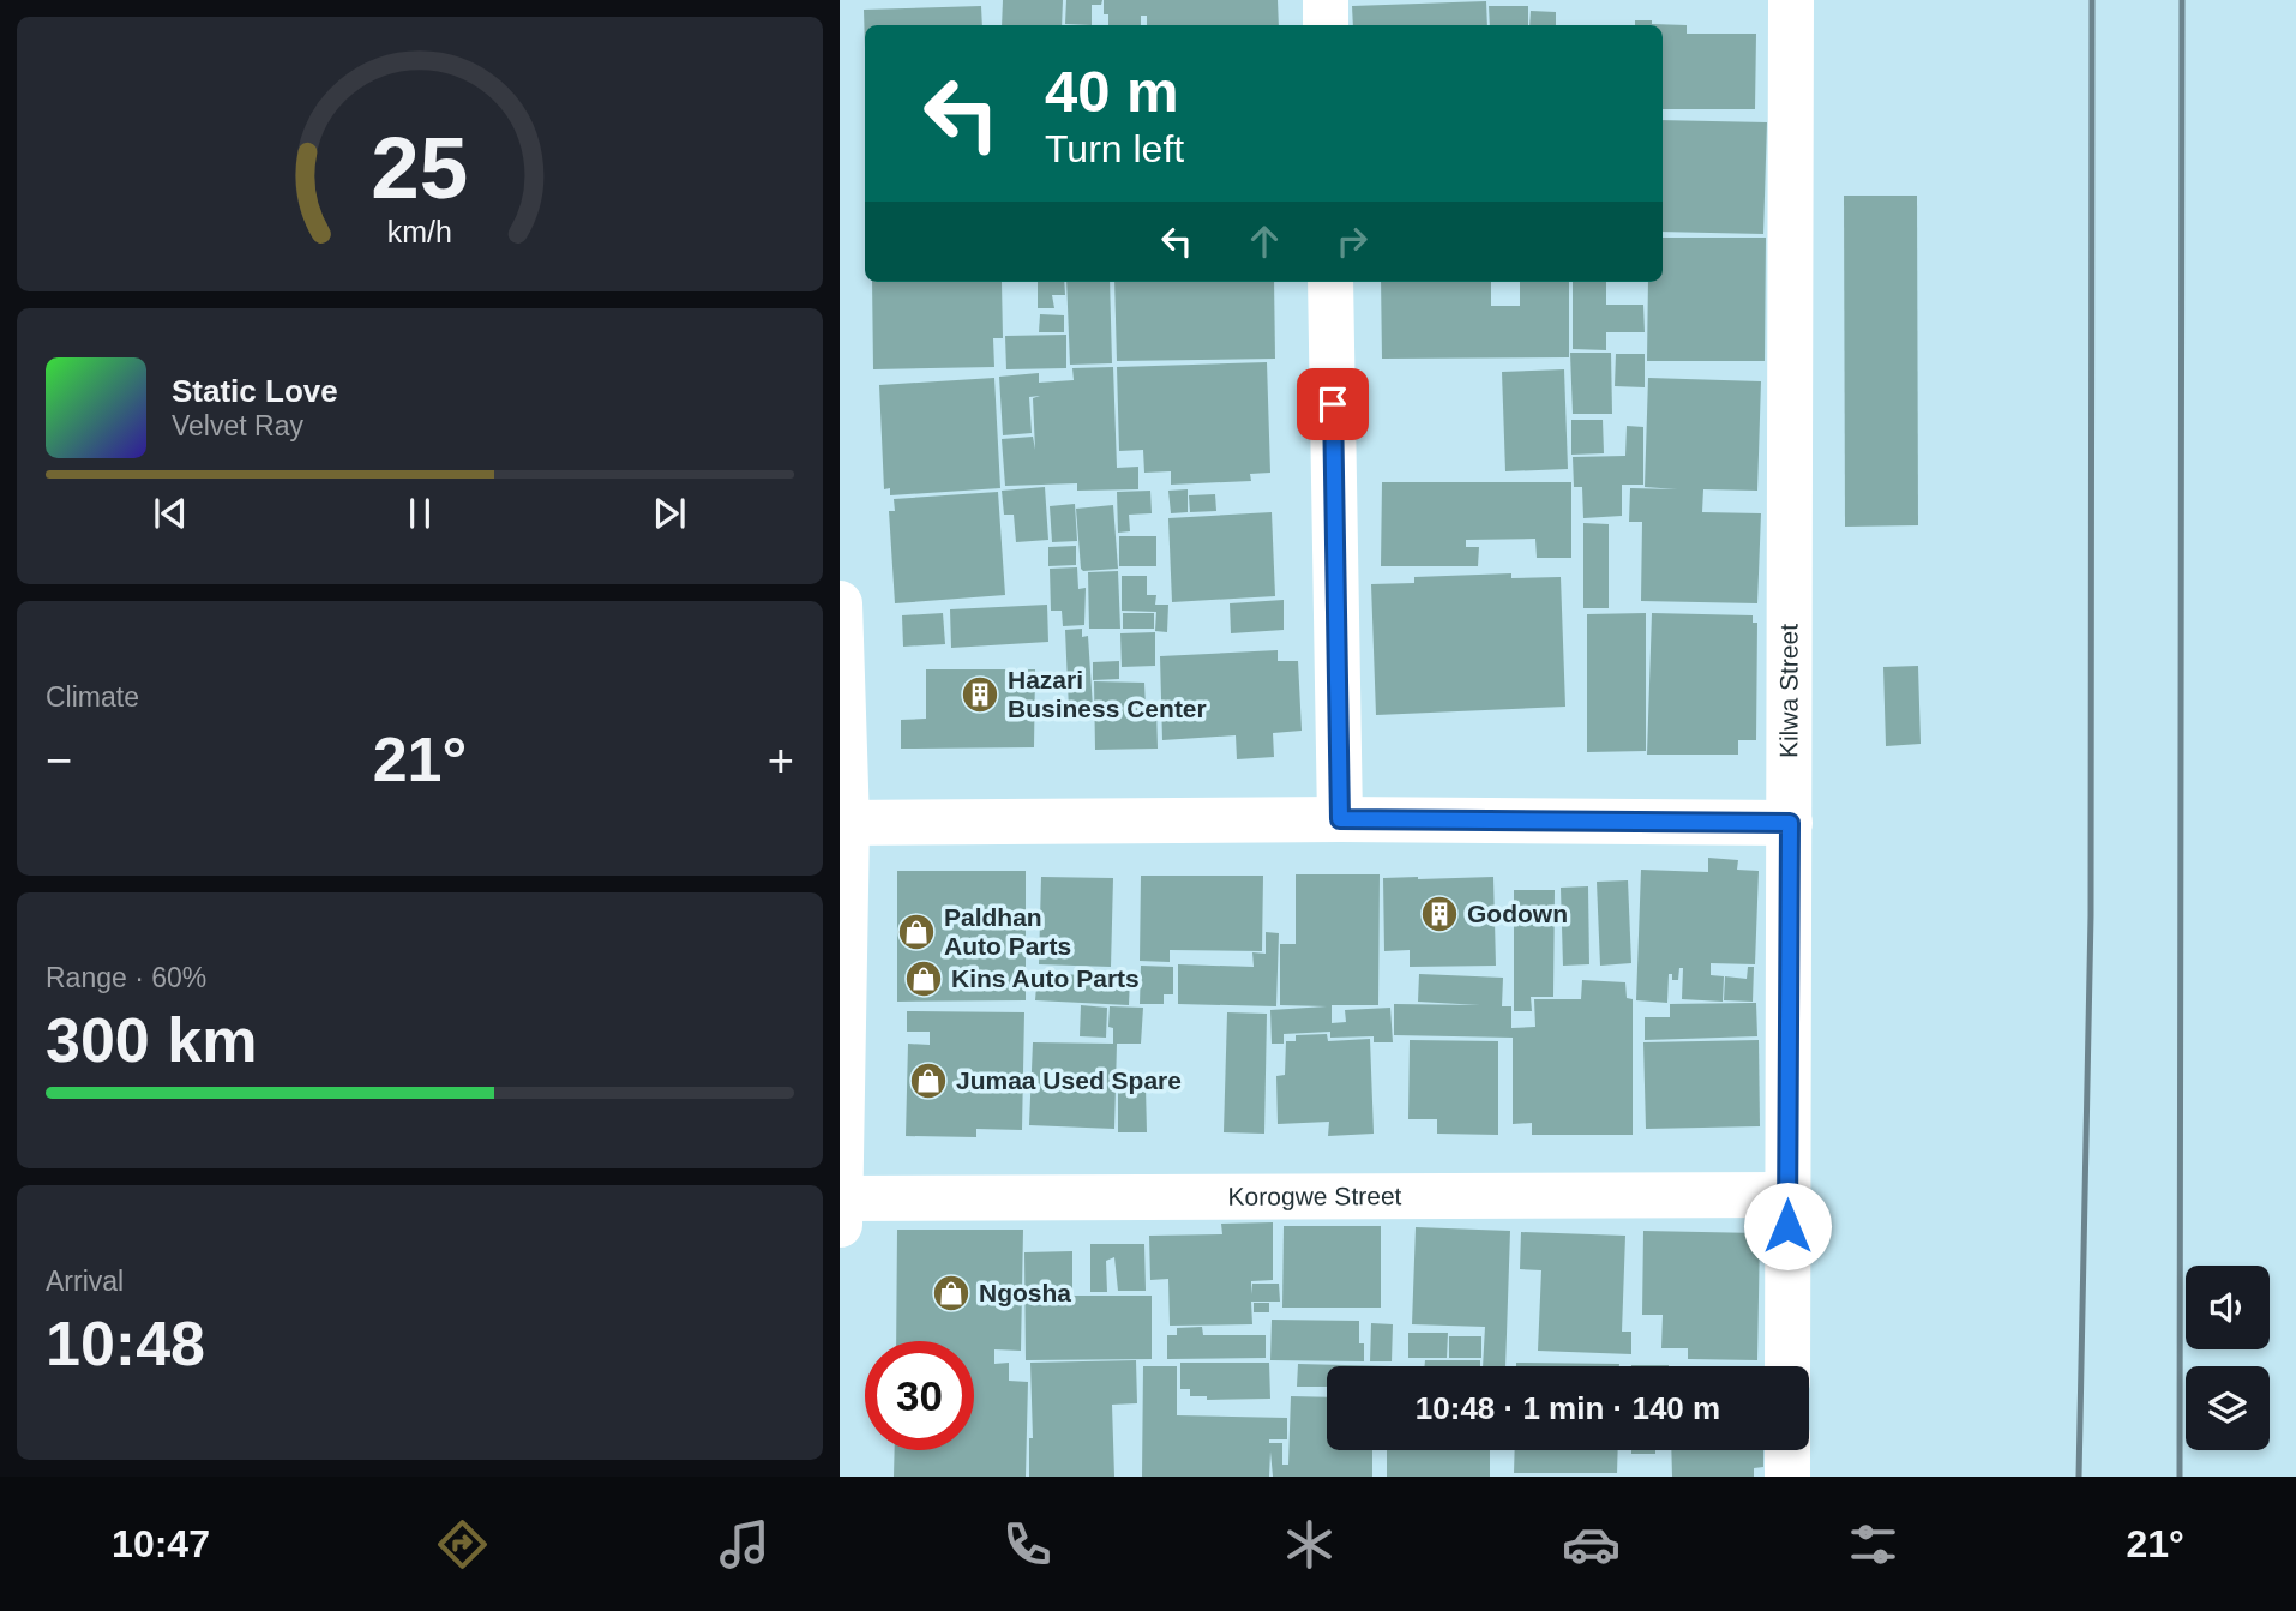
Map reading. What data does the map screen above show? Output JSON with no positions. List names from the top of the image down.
{
  "streets": {
    "street": ["Kilwa Street", "Korogwe Street"]
  },
  "crossings": [
    ["Kilwa Street", "Korogwe Street"]
  ],
  "places": {
    "building": ["Hazari Business Center", "Godown"],
    "shop": [
      "Paldhan Auto Parts",
      "Kins Auto Parts",
      "Jumaa Used Spare",
      "Ngosha"
    ]
  },
  "page": {
    "turn": ["40 m", "Turn left"],
    "song": ["Static Love", "Velvet Ray"],
    "tile": [
      "Climate",
      ["Range · 60%", "300 km"],
      ["Arrival", "10:48"]
    ],
    "heat": ["−", "21°", "+"],
    "limit": "30",
    "trip": "10:48 · 1 min · 140 m",
    "tabs": ["10:47", "21°"],
    "gauge": ["25", "km/h"]
  }
}
